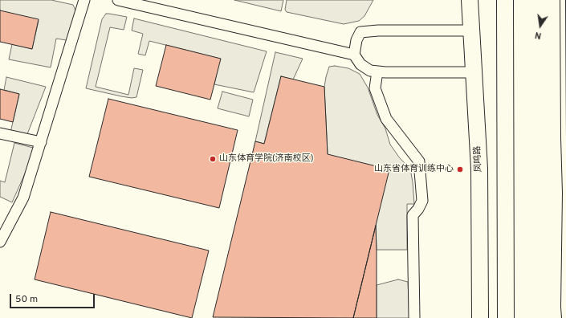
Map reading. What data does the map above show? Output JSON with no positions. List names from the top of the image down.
{
  "streets": {
    "main road": ["凤鸣路"]
  },
  "places": ["山东体育学院(济南校区)", "山东省体育训练中心"],
  "scale_bar": "50 m",
  "north": "bottom"
}
